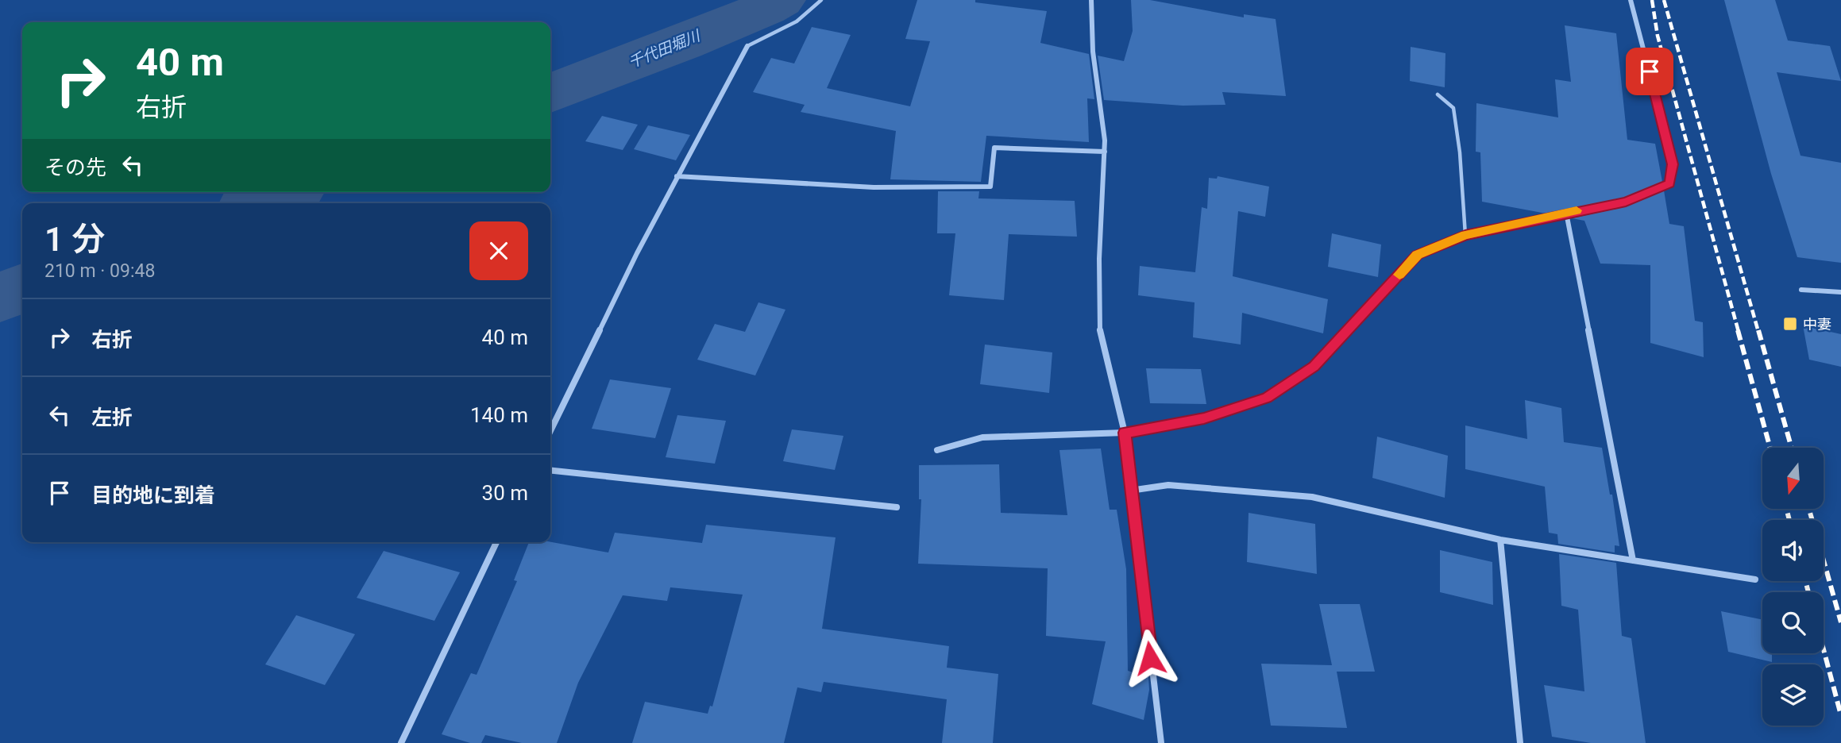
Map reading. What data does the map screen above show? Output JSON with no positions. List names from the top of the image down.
{
  "water": ["千代田堀川"],
  "places": {
    "transit": ["中妻"]
  },
  "north": "bottom",
  "page": {
    "turn": ["40 m", "右折"],
    "then": "その先",
    "heading": ["1 分", "210 m · 09:48"],
    "list": [
      {
        "name": "右折",
        "value": "40 m"
      },
      {
        "name": "左折",
        "value": "140 m"
      },
      {
        "name": "目的地に到着",
        "value": "30 m"
      }
    ]
  }
}
